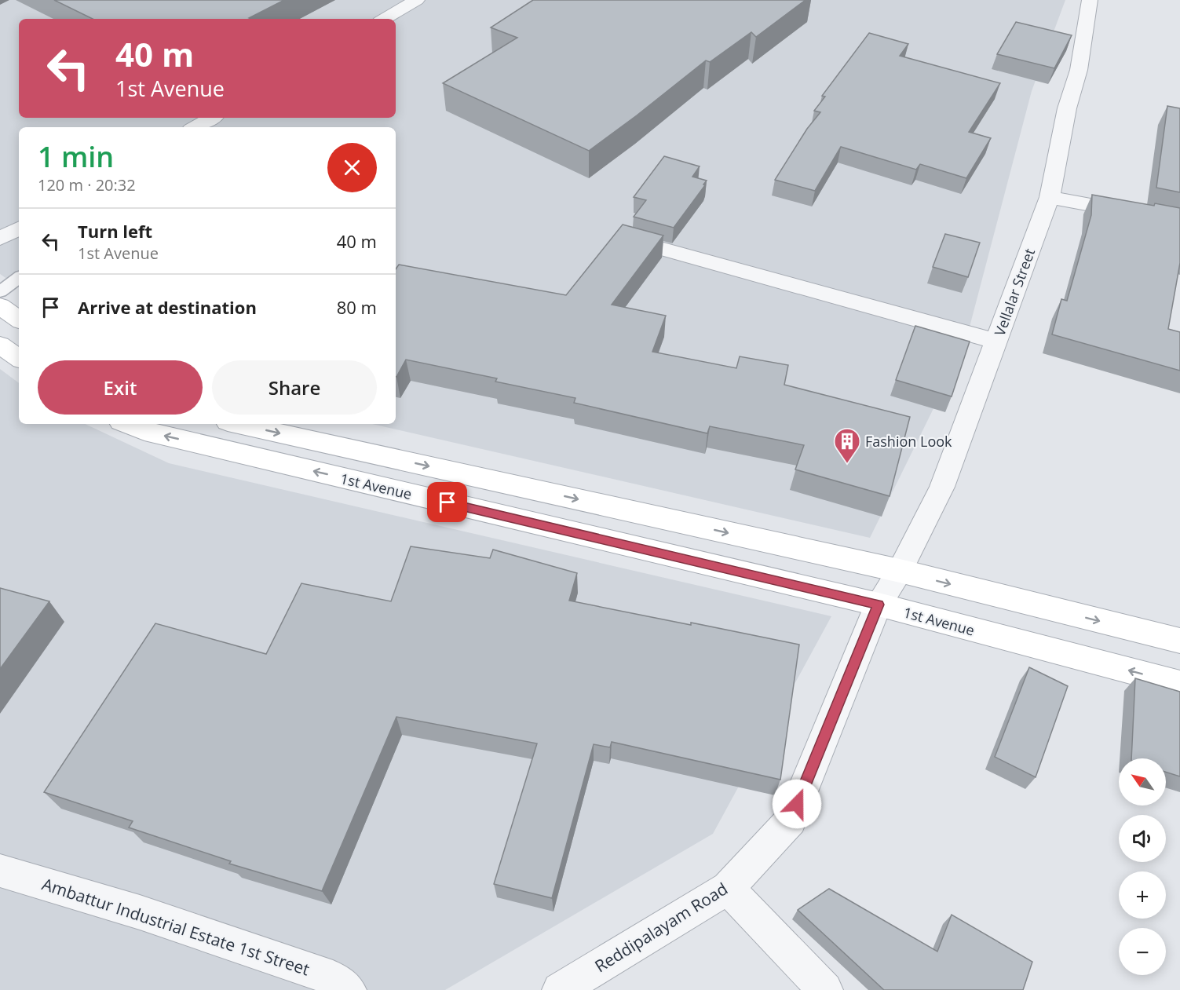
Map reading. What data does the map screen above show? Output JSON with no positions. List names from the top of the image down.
{
  "streets": {
    "main road": ["1st Avenue"],
    "street": ["Vellalar Street", "Ambattur Industrial Estate 1st Street", "Reddipalayam Road"]
  },
  "crossings": [
    ["Vellalar Street", "1st Avenue"],
    ["Vellalar Street", "Reddipalayam Road"],
    ["1st Avenue", "Reddipalayam Road"]
  ],
  "places": {
    "building": ["Fashion Look"]
  },
  "north": "top left",
  "page": {
    "turn": ["40 m", "1st Avenue"],
    "heading": ["1 min", "120 m · 20:32"],
    "list": [
      {
        "name": "Turn left",
        "note": "1st Avenue",
        "value": "40 m"
      },
      {
        "name": "Arrive at destination",
        "value": "80 m"
      }
    ],
    "buttons": ["Exit", "Share"],
    "map_buttons": ["+", "−"]
  }
}
